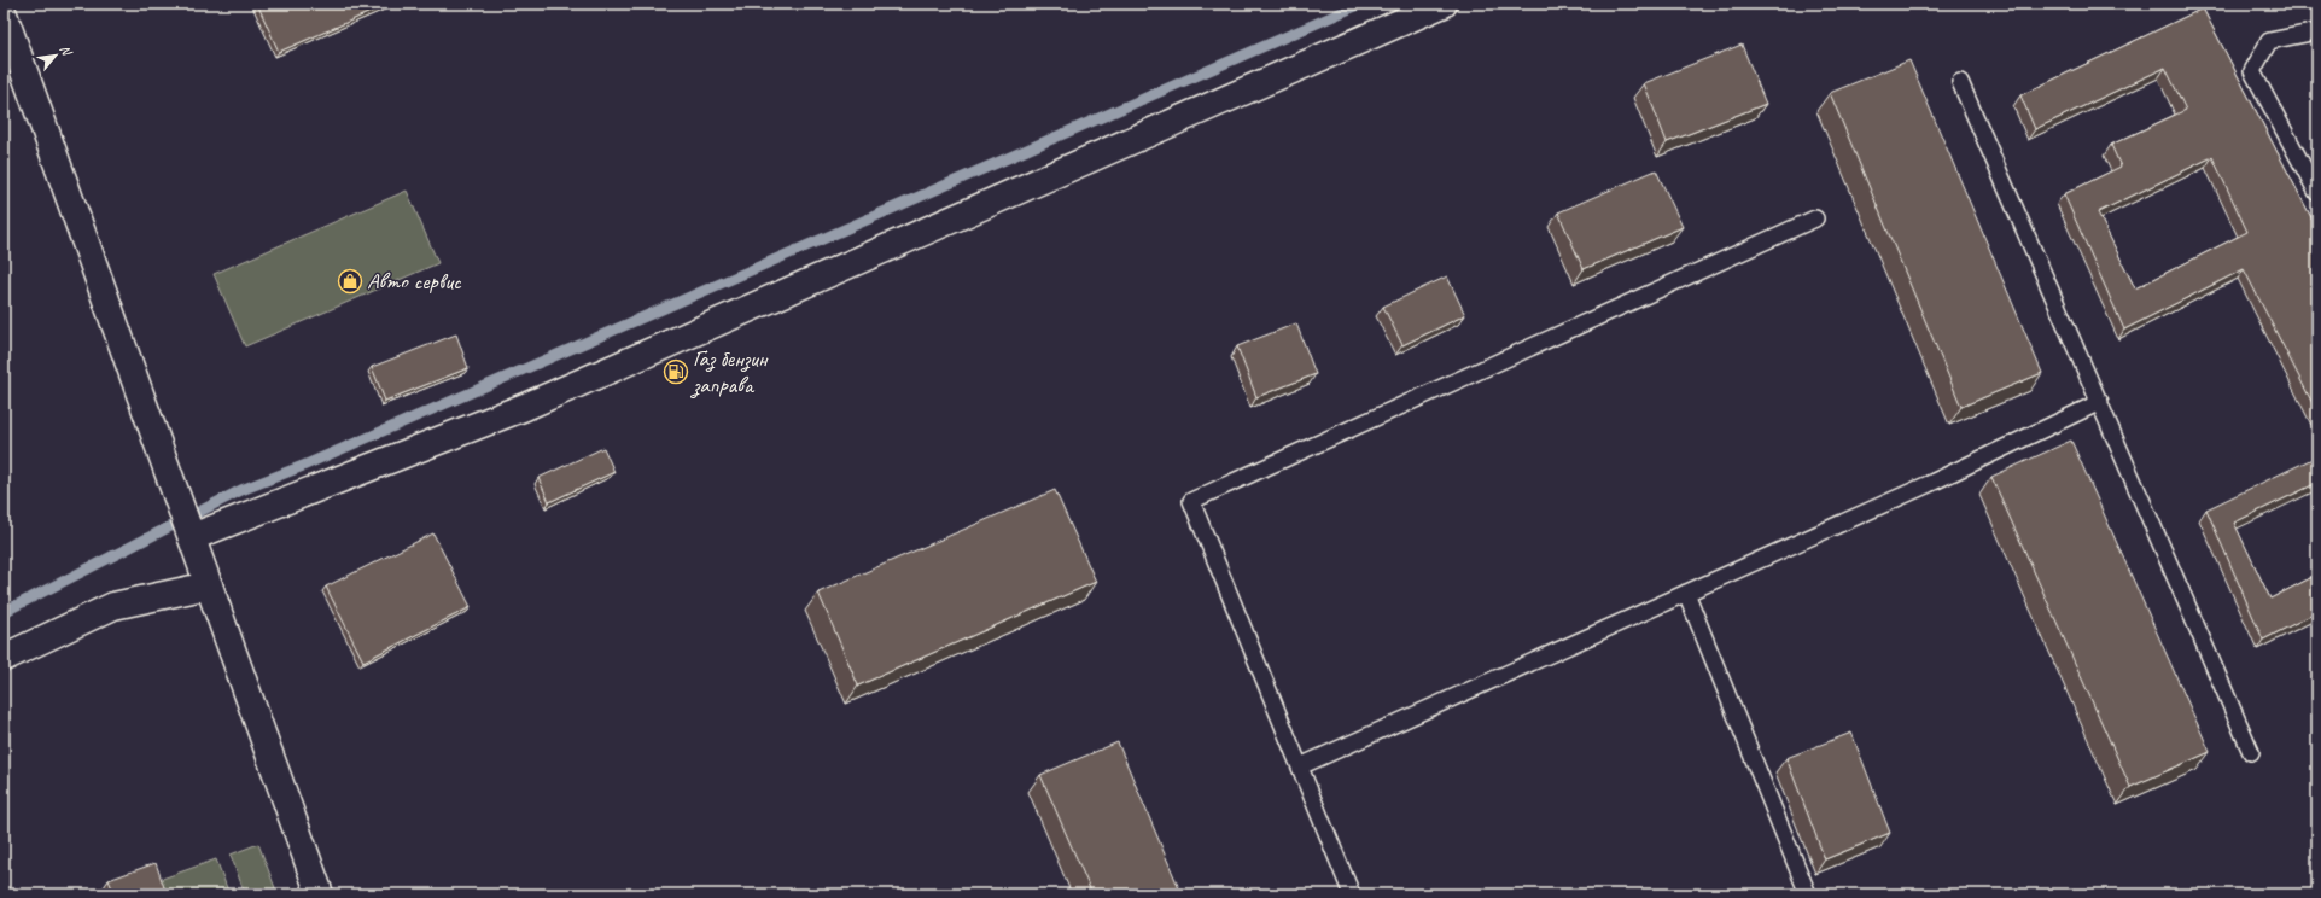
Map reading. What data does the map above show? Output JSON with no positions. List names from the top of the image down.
{
  "places": {
    "shop": ["Авто сервис"],
    "fuel station": ["Газ бензин заправа"]
  },
  "north": "top right"
}
